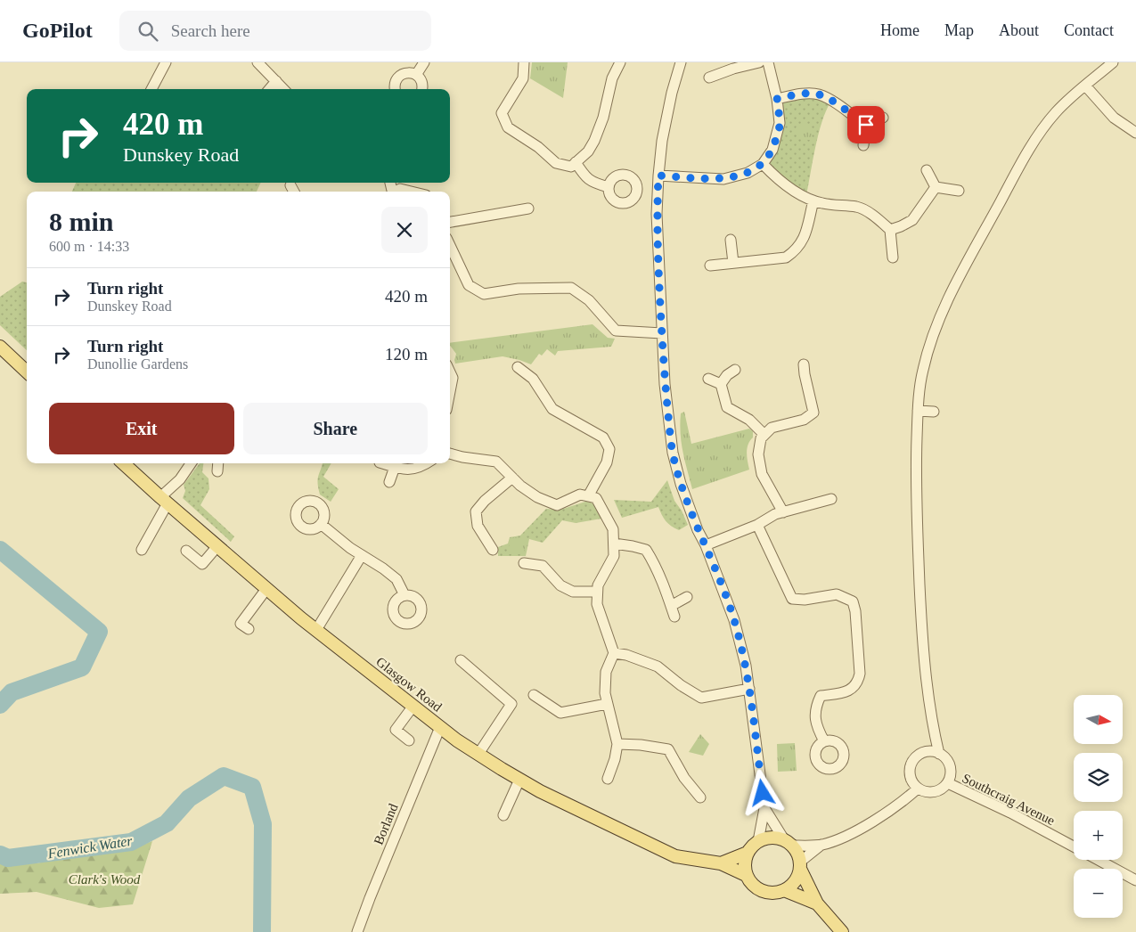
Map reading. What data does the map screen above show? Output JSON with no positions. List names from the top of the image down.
{
  "streets": {
    "main road": ["Glasgow Road"],
    "street": ["Southcraig Avenue", "Borland"]
  },
  "crossings": [
    ["Glasgow Road", "Borland"]
  ],
  "water": ["Fenwick Water"],
  "parks": ["Clark's Wood"],
  "north": "right",
  "page": {
    "header": "GoPilot",
    "search": "Search here",
    "nav": [
      "Home",
      "Map",
      "About",
      "Contact"
    ],
    "turn": ["420 m", "Dunskey Road"],
    "heading": ["8 min", "600 m · 14:33"],
    "list": [
      {
        "name": "Turn right",
        "note": "Dunskey Road",
        "value": "420 m"
      },
      {
        "name": "Turn right",
        "note": "Dunollie Gardens",
        "value": "120 m"
      }
    ],
    "buttons": ["Exit", "Share"],
    "map_buttons": ["+", "−"]
  }
}
